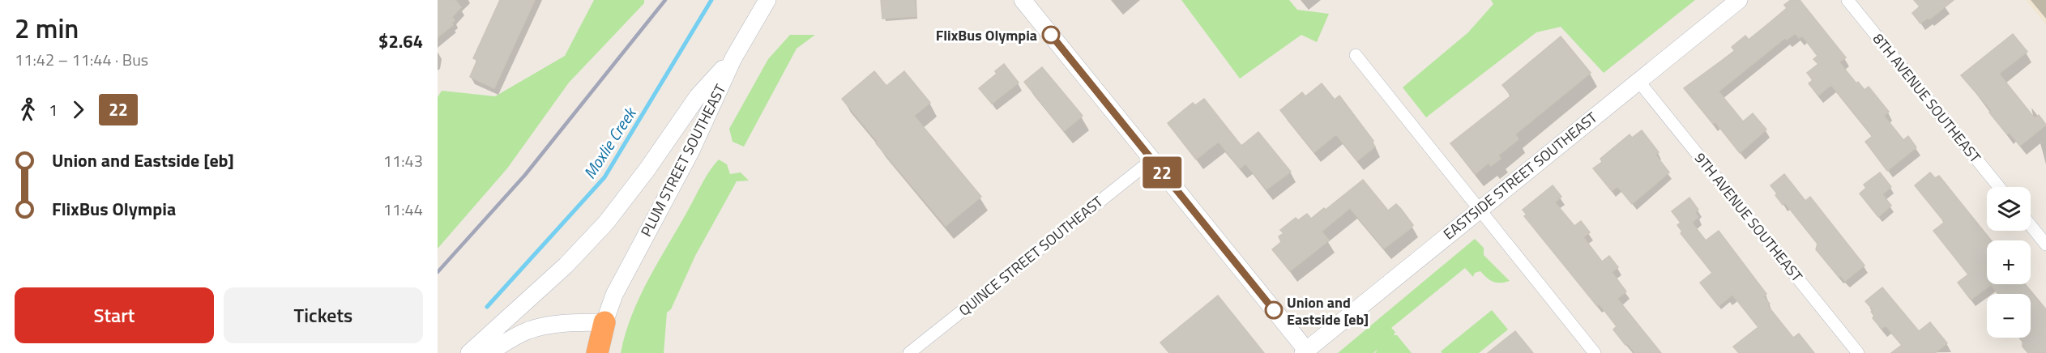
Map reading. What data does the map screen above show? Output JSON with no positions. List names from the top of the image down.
{
  "streets": {
    "street": [
      "8TH AVENUE SOUTHEAST",
      "PLUM STREET SOUTHEAST",
      "EASTSIDE STREET SOUTHEAST",
      "9TH AVENUE SOUTHEAST",
      "QUINCE STREET SOUTHEAST"
    ]
  },
  "crossings": [
    ["EASTSIDE STREET SOUTHEAST", "9TH AVENUE SOUTHEAST"]
  ],
  "water": ["Moxlie Creek"],
  "places": ["FlixBus Olympia", "Union and Eastside [eb]"],
  "lines": ["bus line 22"],
  "page": {
    "heading": ["2 min", "11:42 – 11:44 · Bus", "$2.64"],
    "on_map": "22",
    "legs": ["1", "22"],
    "list": [
      {
        "name": "Union and Eastside [eb]",
        "value": "11:43"
      },
      {
        "name": "FlixBus Olympia",
        "value": "11:44"
      }
    ],
    "map_buttons": ["+", "−"],
    "buttons": ["Start", "Tickets"]
  }
}
